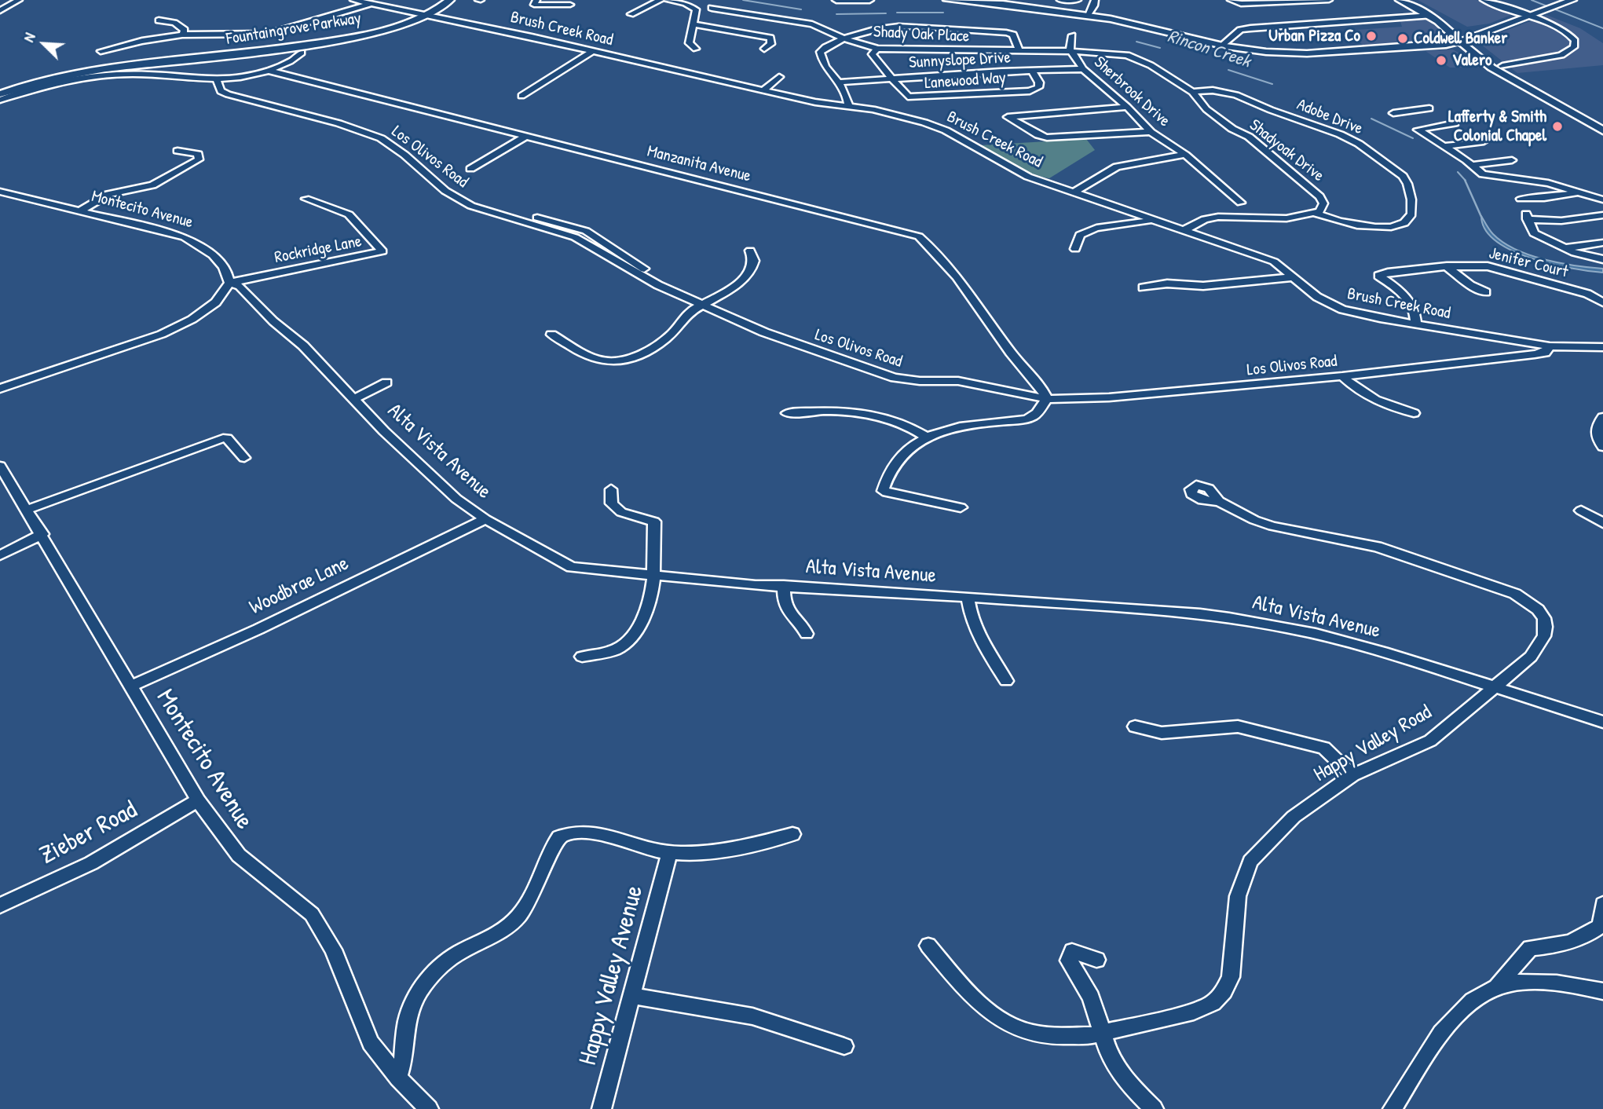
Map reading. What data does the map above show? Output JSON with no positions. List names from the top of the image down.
{
  "streets": {
    "main road": ["Fountaingrove Parkway"],
    "street": [
      "Brush Creek Road",
      "Shady Oak Place",
      "Sunnyslope Drive",
      "Lanewood Way",
      "Sherbrook Drive",
      "Adobe Drive",
      "Shadyoak Drive",
      "Los Olivos Road",
      "Manzanita Avenue",
      "Montecito Avenue",
      "Rockridge Lane",
      "Jenifer Court",
      "Alta Vista Avenue",
      "Woodbrae Lane",
      "Happy Valley Road",
      "Zieber Road",
      "Happy Valley Avenue"
    ]
  },
  "crossings": [
    ["Fountaingrove Parkway", "Brush Creek Road"],
    ["Brush Creek Road", "Shadyoak Drive"],
    ["Brush Creek Road", "Los Olivos Road"],
    ["Brush Creek Road", "Jenifer Court"],
    ["Shady Oak Place", "Lanewood Way"],
    ["Shady Oak Place", "Sherbrook Drive"],
    ["Shady Oak Place", "Shadyoak Drive"],
    ["Sunnyslope Drive", "Lanewood Way"],
    ["Sunnyslope Drive", "Sherbrook Drive"],
    ["Sherbrook Drive", "Shadyoak Drive"],
    ["Adobe Drive", "Shadyoak Drive"],
    ["Los Olivos Road", "Manzanita Avenue"],
    ["Montecito Avenue", "Rockridge Lane"],
    ["Montecito Avenue", "Alta Vista Avenue"],
    ["Montecito Avenue", "Woodbrae Lane"],
    ["Montecito Avenue", "Zieber Road"],
    ["Rockridge Lane", "Alta Vista Avenue"],
    ["Alta Vista Avenue", "Woodbrae Lane"],
    ["Alta Vista Avenue", "Happy Valley Road"]
  ],
  "water": ["Rincon Creek"],
  "places": [
    "Urban Pizza Co",
    "Coldwell Banker",
    "Valero",
    "Lafferty & Smith Colonial Chapel"
  ],
  "north": "top left"
}
